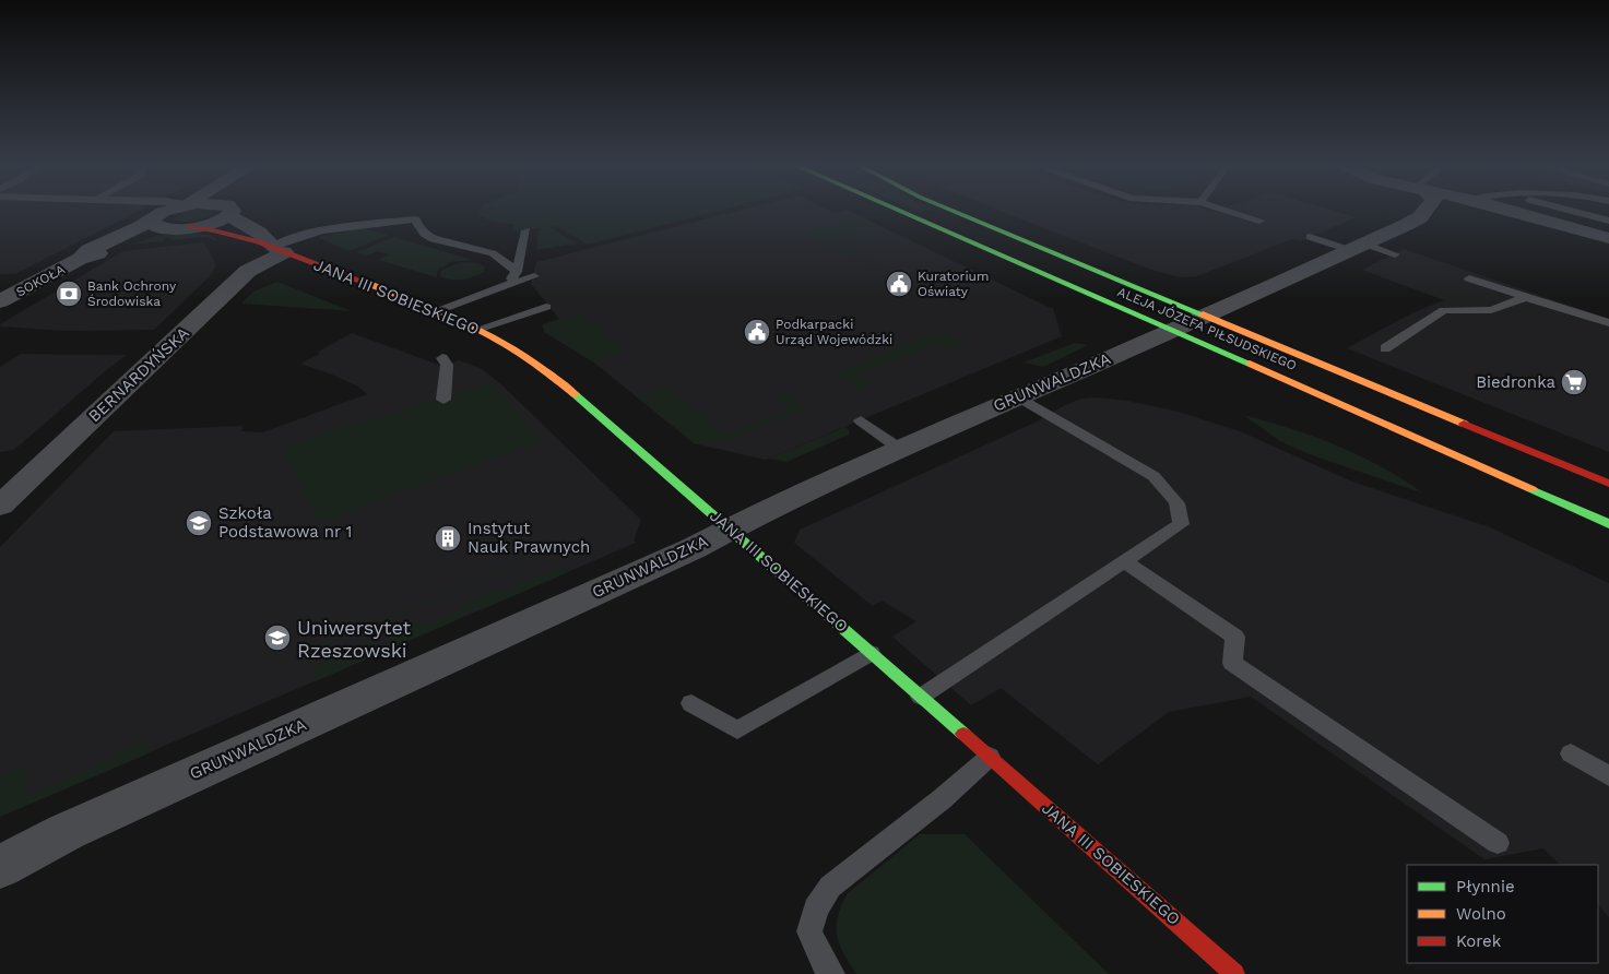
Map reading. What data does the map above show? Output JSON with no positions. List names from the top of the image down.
{
  "streets": {
    "main road": ["JANA III SOBIESKIEGO", "ALEJA JÓZEFA PIŁSUDSKIEGO"],
    "street": ["SOKOŁA", "BERNARDYŃSKA", "GRUNWALDZKA"]
  },
  "crossings": [
    ["SOKOŁA", "JANA III SOBIESKIEGO"],
    ["JANA III SOBIESKIEGO", "BERNARDYŃSKA"],
    ["JANA III SOBIESKIEGO", "GRUNWALDZKA"],
    ["ALEJA JÓZEFA PIŁSUDSKIEGO", "GRUNWALDZKA"]
  ],
  "places": {
    "public building": ["Kuratorium Oświaty", "Podkarpacki Urząd Wojewódzki"],
    "bank": ["Bank Ochrony Środowiska"],
    "supermarket": ["Biedronka"],
    "school or university": ["Szkoła Podstawowa nr 1", "Uniwersytet Rzeszowski"],
    "building": ["Instytut Nauk Prawnych"]
  },
  "legend": ["Płynnie", "Wolno", "Korek"]
}
